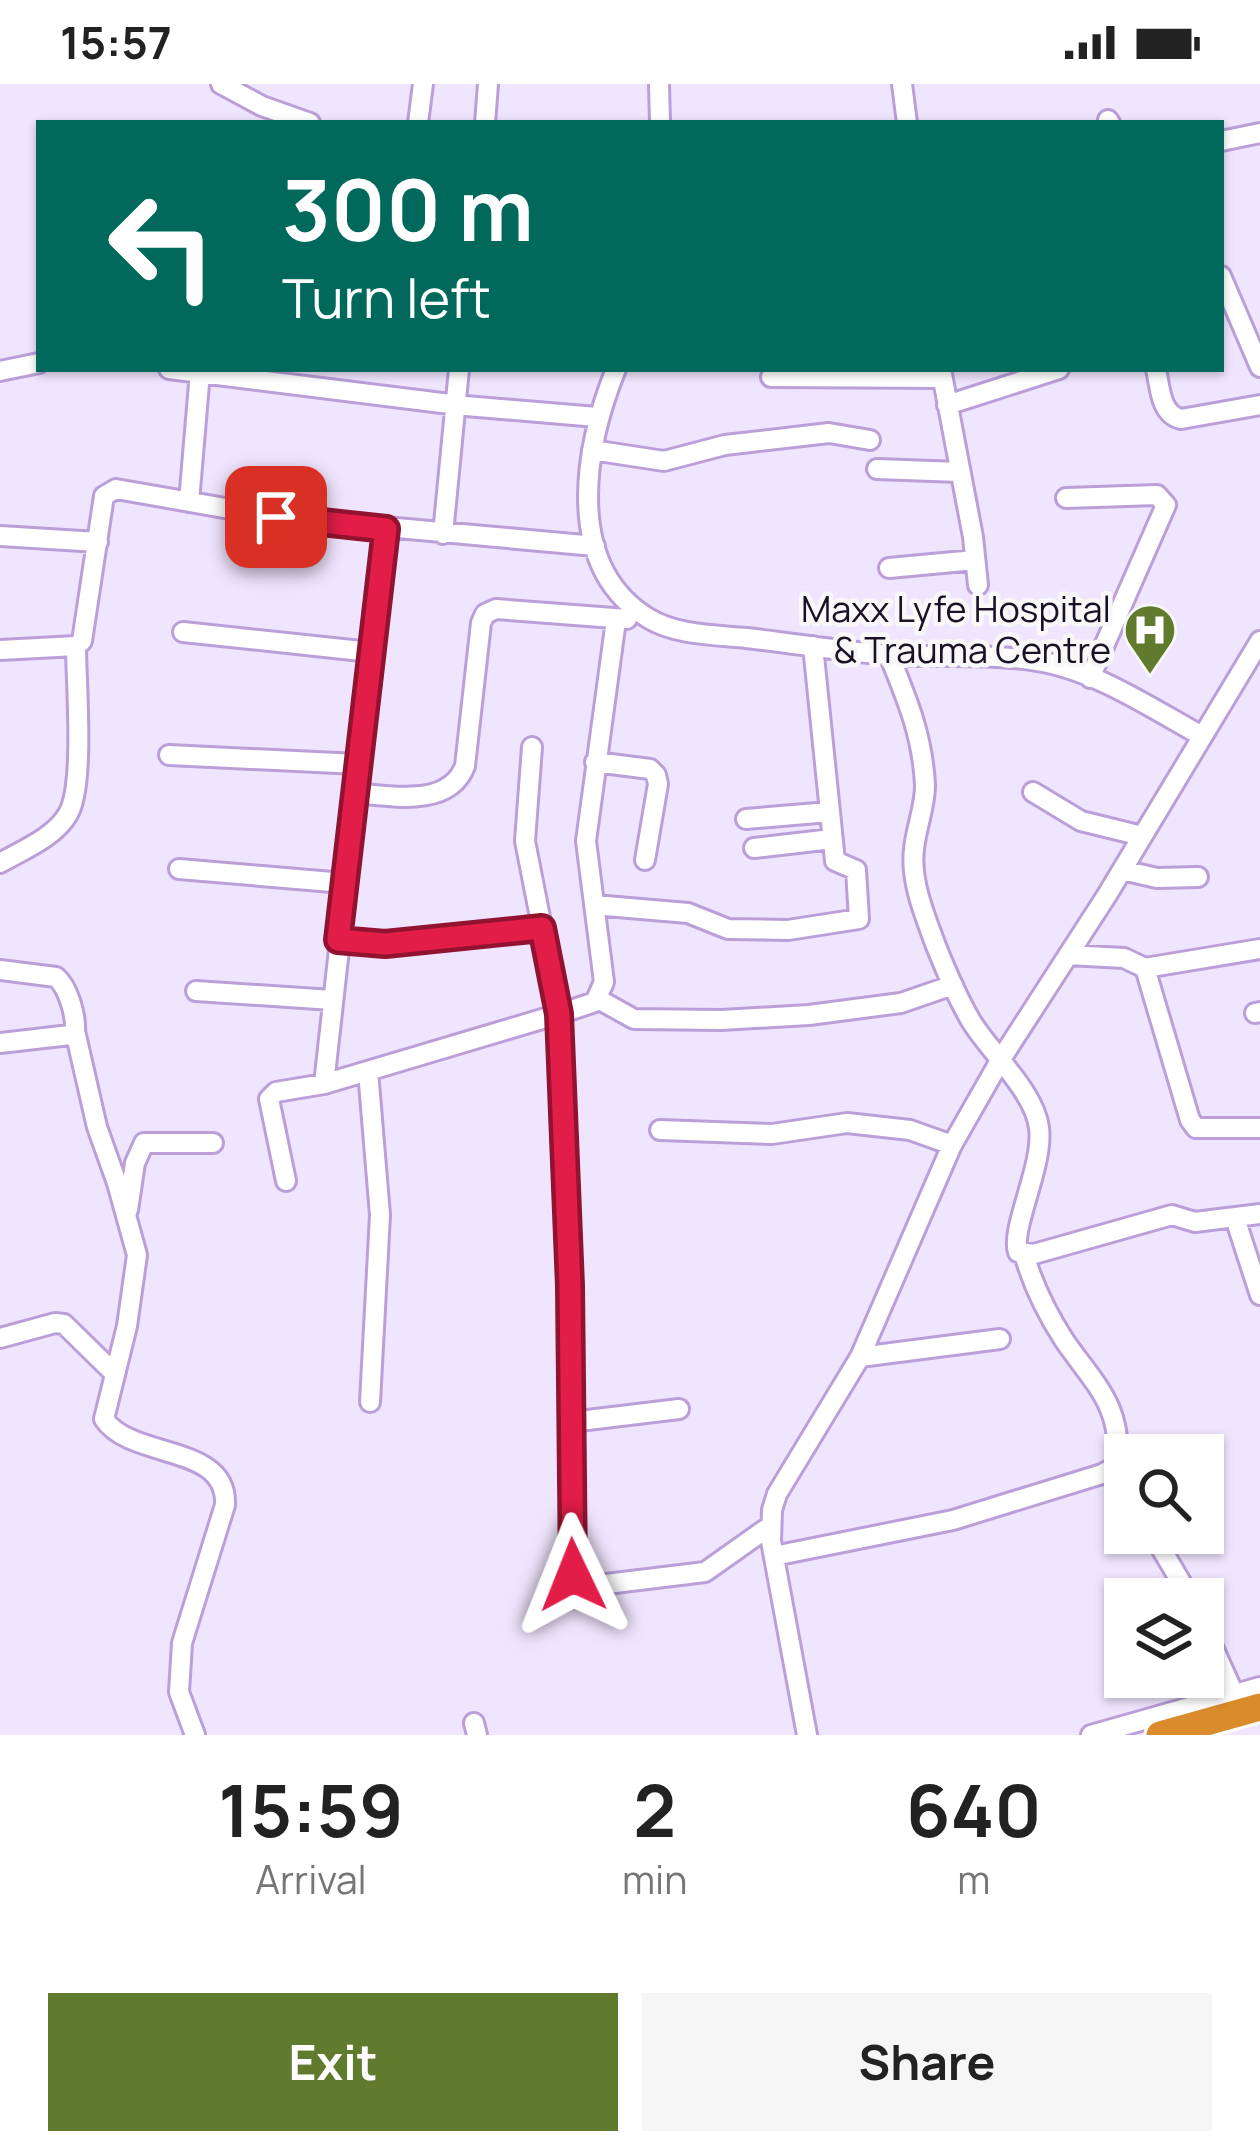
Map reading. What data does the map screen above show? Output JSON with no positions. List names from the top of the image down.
{
  "places": {
    "hospital": ["Maxx Lyfe Hospital & Trauma Centre"]
  },
  "page": {
    "status": "15:57",
    "turn": ["300 m", "Turn left"],
    "eta": [
      "15:59",
      "Arrival",
      "2",
      "min",
      "640",
      "m"
    ],
    "buttons": ["Exit", "Share"]
  }
}
